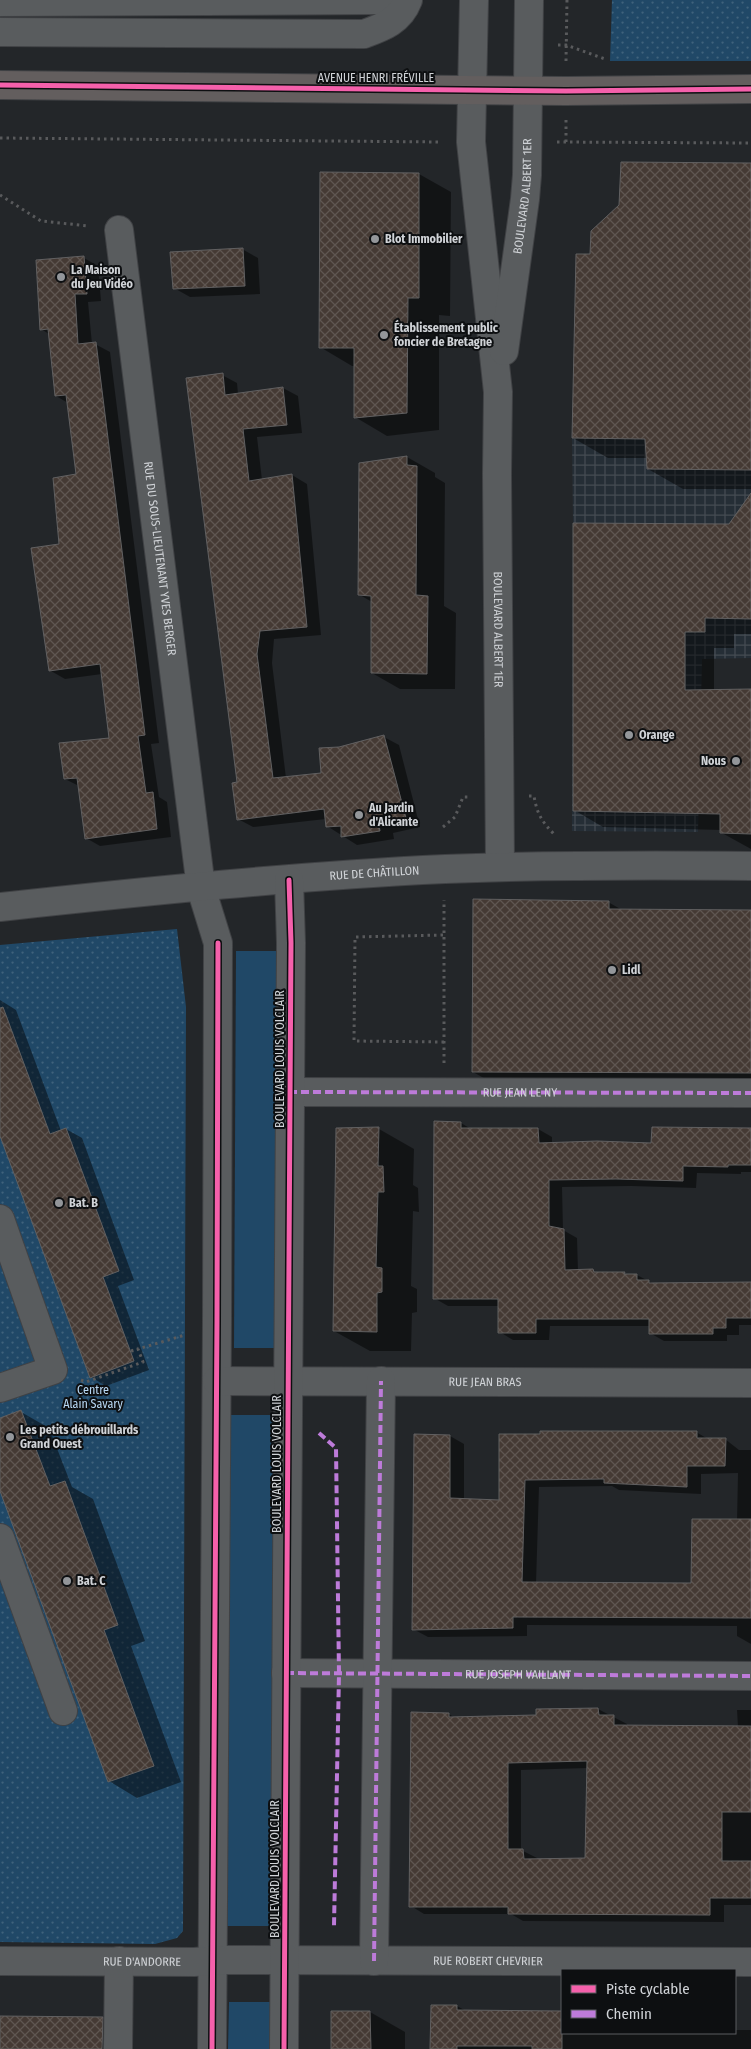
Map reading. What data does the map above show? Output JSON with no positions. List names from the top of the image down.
{
  "streets": {
    "main road": ["AVENUE HENRI FRÉVILLE"],
    "street": [
      "BOULEVARD ALBERT 1ER",
      "RUE DU SOUS-LIEUTENANT YVES BERGER",
      "RUE DE CHÂTILLON",
      "BOULEVARD LOUIS VOLCLAIR",
      "RUE JEAN LE NY",
      "RUE JEAN BRAS",
      "RUE JOSEPH VAILLANT",
      "RUE D'ANDORRE",
      "RUE ROBERT CHEVRIER"
    ]
  },
  "crossings": [
    ["AVENUE HENRI FRÉVILLE", "BOULEVARD ALBERT 1ER"],
    ["BOULEVARD ALBERT 1ER", "RUE DE CHÂTILLON"],
    ["RUE DU SOUS-LIEUTENANT YVES BERGER", "RUE DE CHÂTILLON"],
    ["RUE DE CHÂTILLON", "BOULEVARD LOUIS VOLCLAIR"],
    ["BOULEVARD LOUIS VOLCLAIR", "RUE JEAN LE NY"],
    ["BOULEVARD LOUIS VOLCLAIR", "RUE JEAN BRAS"],
    ["BOULEVARD LOUIS VOLCLAIR", "RUE JOSEPH VAILLANT"],
    ["BOULEVARD LOUIS VOLCLAIR", "RUE D'ANDORRE"],
    ["BOULEVARD LOUIS VOLCLAIR", "RUE ROBERT CHEVRIER"],
    ["RUE D'ANDORRE", "RUE ROBERT CHEVRIER"]
  ],
  "parks": ["Centre Alain Savary"],
  "places": [
    "Blot Immobilier",
    "La Maison du Jeu Vidéo",
    "Établissement public foncier de Bretagne",
    "Orange",
    "Nous",
    "Au Jardin d'Alicante",
    "Lidl",
    "Bat. B",
    "Les petits débrouillards Grand Ouest",
    "Bat. C"
  ],
  "legend": ["Piste cyclable", "Chemin"]
}
